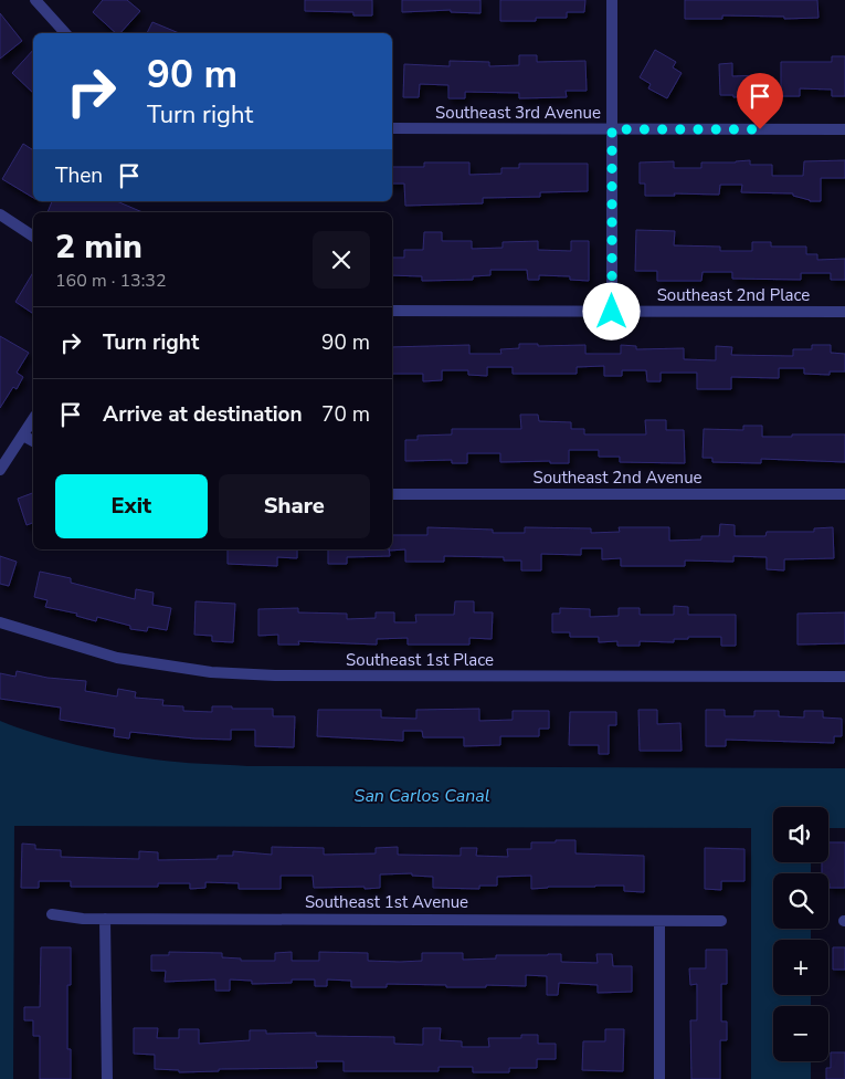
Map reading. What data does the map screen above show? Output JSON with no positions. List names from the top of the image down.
{
  "streets": {
    "street": [
      "Southeast 3rd Avenue",
      "Southeast 2nd Place",
      "Southeast 2nd Avenue",
      "Southeast 1st Place",
      "Southeast 1st Avenue"
    ]
  },
  "water": ["San Carlos Canal"],
  "page": {
    "turn": ["90 m", "Turn right"],
    "then": "Then",
    "heading": ["2 min", "160 m · 13:32"],
    "list": [
      {
        "name": "Turn right",
        "value": "90 m"
      },
      {
        "name": "Arrive at destination",
        "value": "70 m"
      }
    ],
    "buttons": ["Exit", "Share"],
    "map_buttons": ["+", "−"]
  }
}
